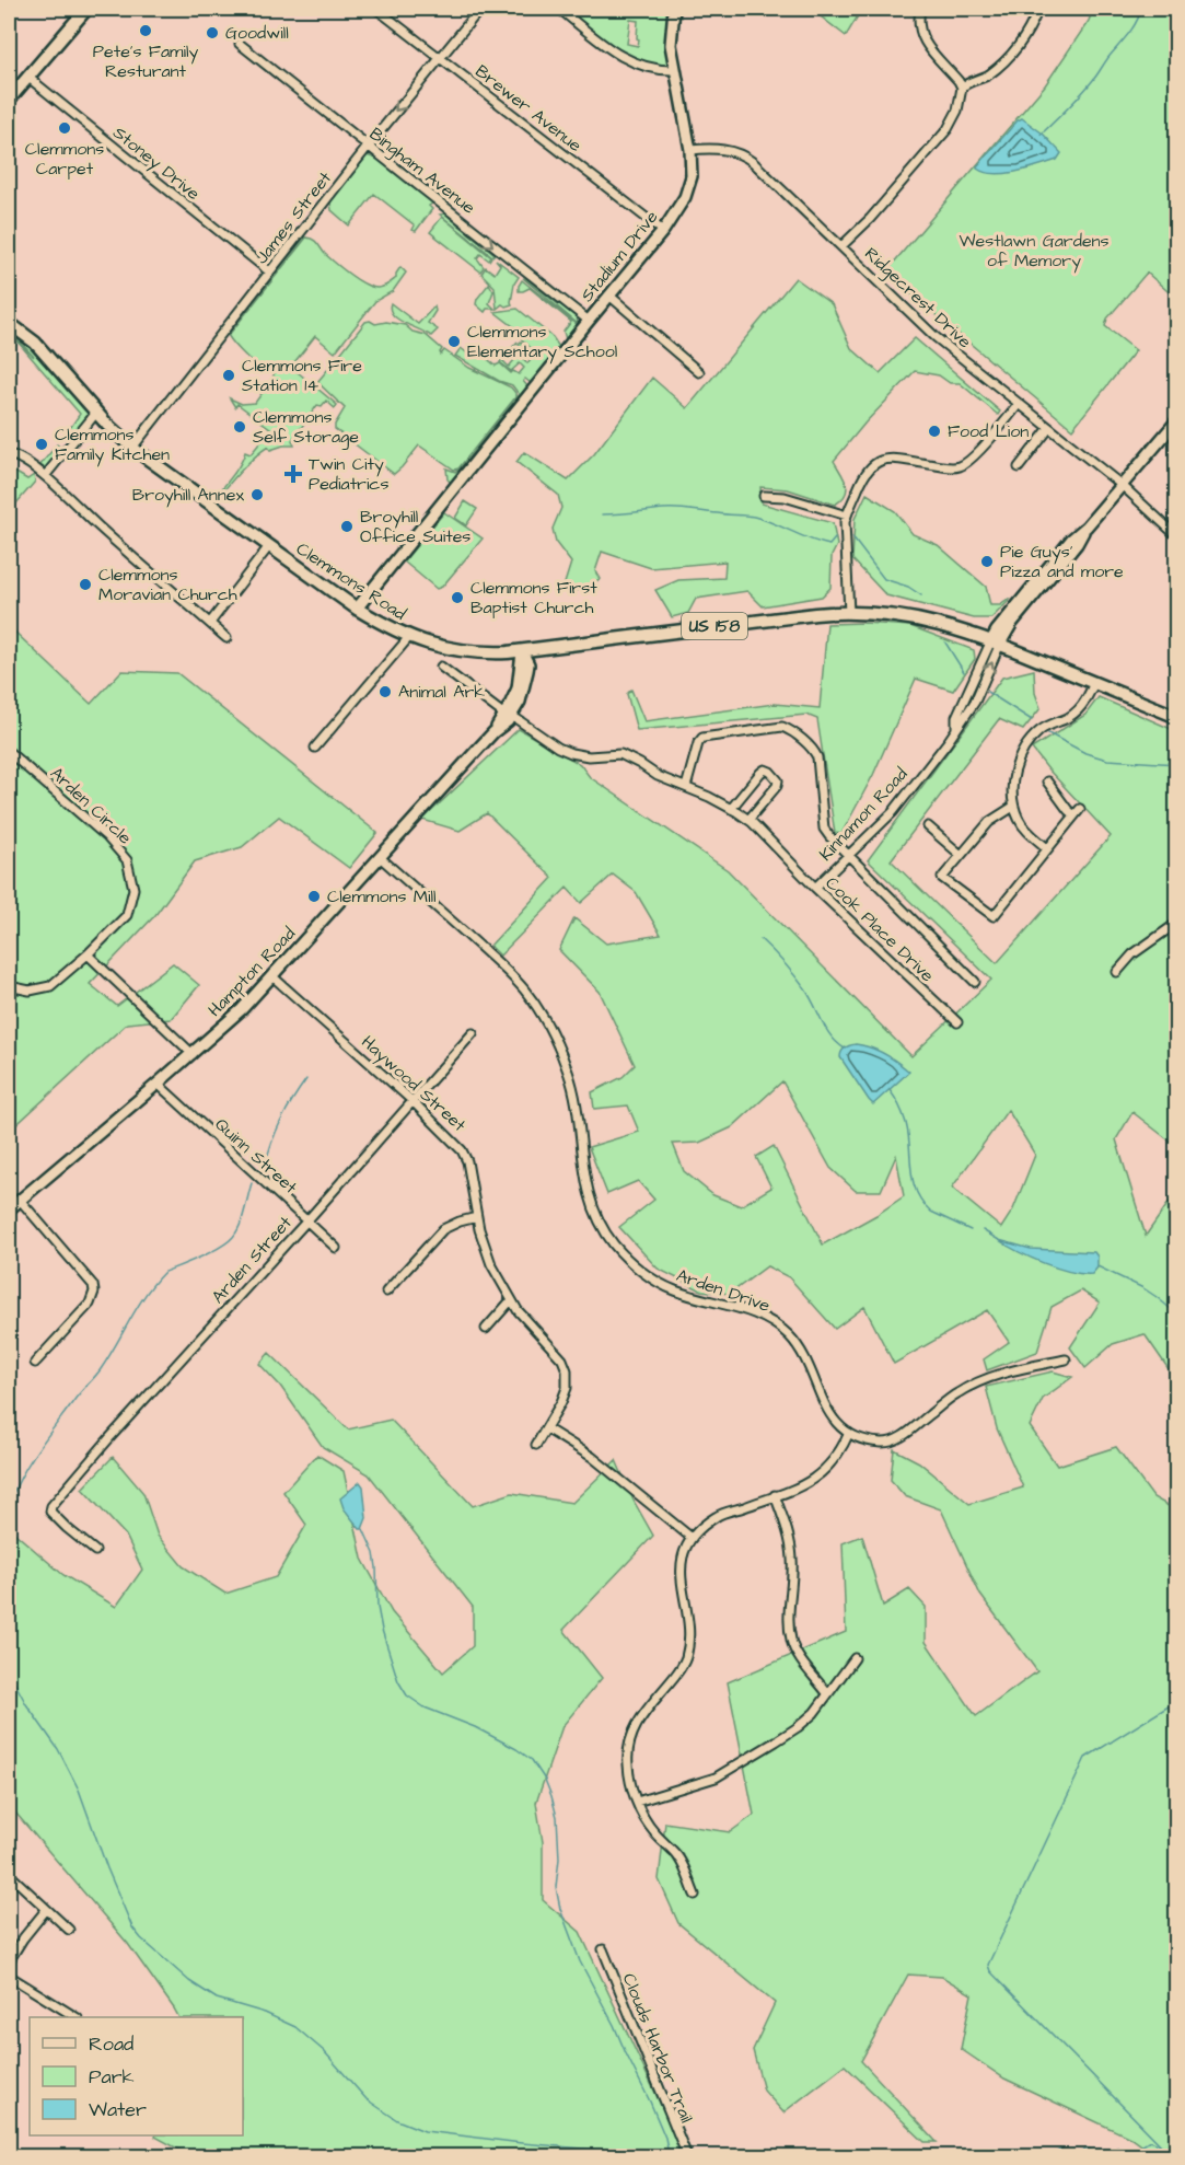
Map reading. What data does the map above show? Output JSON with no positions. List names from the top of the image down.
{
  "streets": {
    "main road": [
      "Stadium Drive",
      "Clemmons Road",
      "US 158",
      "Kinnamon Road",
      "Hampton Road"
    ],
    "street": [
      "Brewer Avenue",
      "Stoney Drive",
      "Bingham Avenue",
      "James Street",
      "Ridgecrest Drive",
      "Arden Circle",
      "Cook Place Drive",
      "Haywood Street",
      "Quinn Street",
      "Arden Street",
      "Arden Drive",
      "Clouds Harbor Trail"
    ]
  },
  "crossings": [
    ["Brewer Avenue", "James Street"],
    ["Brewer Avenue", "Stadium Drive"],
    ["Stoney Drive", "James Street"],
    ["Bingham Avenue", "James Street"],
    ["Bingham Avenue", "Stadium Drive"],
    ["James Street", "Clemmons Road"],
    ["Stadium Drive", "Ridgecrest Drive"],
    ["Stadium Drive", "Clemmons Road"],
    ["Ridgecrest Drive", "Kinnamon Road"],
    ["Clemmons Road", "US 158"],
    ["Clemmons Road", "Kinnamon Road"],
    ["Clemmons Road", "Hampton Road"],
    ["US 158", "Kinnamon Road"],
    ["Kinnamon Road", "Cook Place Drive"],
    ["Cook Place Drive", "Hampton Road"],
    ["Hampton Road", "Haywood Street"],
    ["Hampton Road", "Quinn Street"],
    ["Hampton Road", "Arden Drive"],
    ["Haywood Street", "Arden Street"],
    ["Quinn Street", "Arden Street"]
  ],
  "one_way": ["Bingham Avenue"],
  "parks": ["Westlawn Gardens of Memory"],
  "places": {
    "other": [
      "Pete's Family Resturant",
      "Goodwill",
      "Clemmons Carpet",
      "Clemmons Elementary School",
      "Clemmons Fire Station 14",
      "Clemmons Self Storage",
      "Food Lion",
      "Clemmons Family Kitchen",
      "Broyhill Annex",
      "Broyhill Office Suites",
      "Pie Guys' Pizza and more",
      "Clemmons Moravian Church",
      "Clemmons First Baptist Church",
      "Animal Ark",
      "Clemmons Mill"
    ],
    "health": ["Twin City Pediatrics"]
  },
  "legend": ["Road", "Park", "Water"]
}
